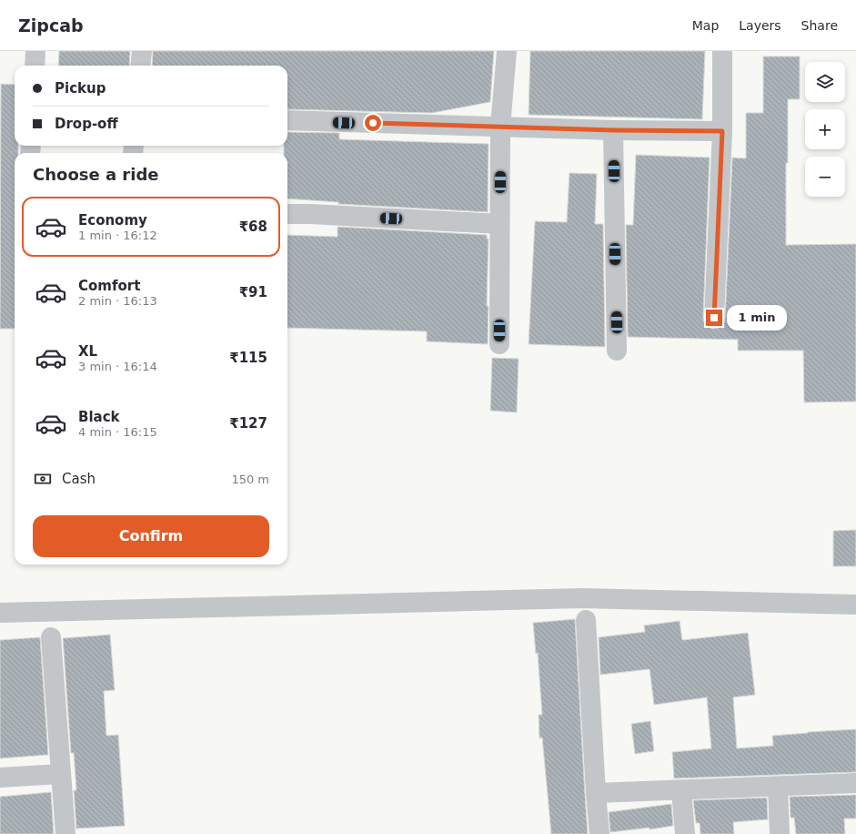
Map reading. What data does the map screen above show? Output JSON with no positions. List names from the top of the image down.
{
  "page": {
    "header": "Zipcab",
    "nav": ["Map", "Layers", "Share"],
    "map_buttons": ["+", "−"],
    "banner": ["Pickup", "Drop-off"],
    "heading": "Choose a ride",
    "list": [
      {
        "name": "Economy",
        "note": "1 min · 16:12",
        "value": "₹68"
      },
      {
        "name": "Comfort",
        "note": "2 min · 16:13",
        "value": "₹91"
      },
      {
        "name": "XL",
        "note": "3 min · 16:14",
        "value": "₹115"
      },
      {
        "name": "Black",
        "note": "4 min · 16:15",
        "value": "₹127"
      }
    ],
    "bubble": "1 min",
    "pay": ["Cash", "150 m"],
    "buttons": "Confirm"
  }
}
